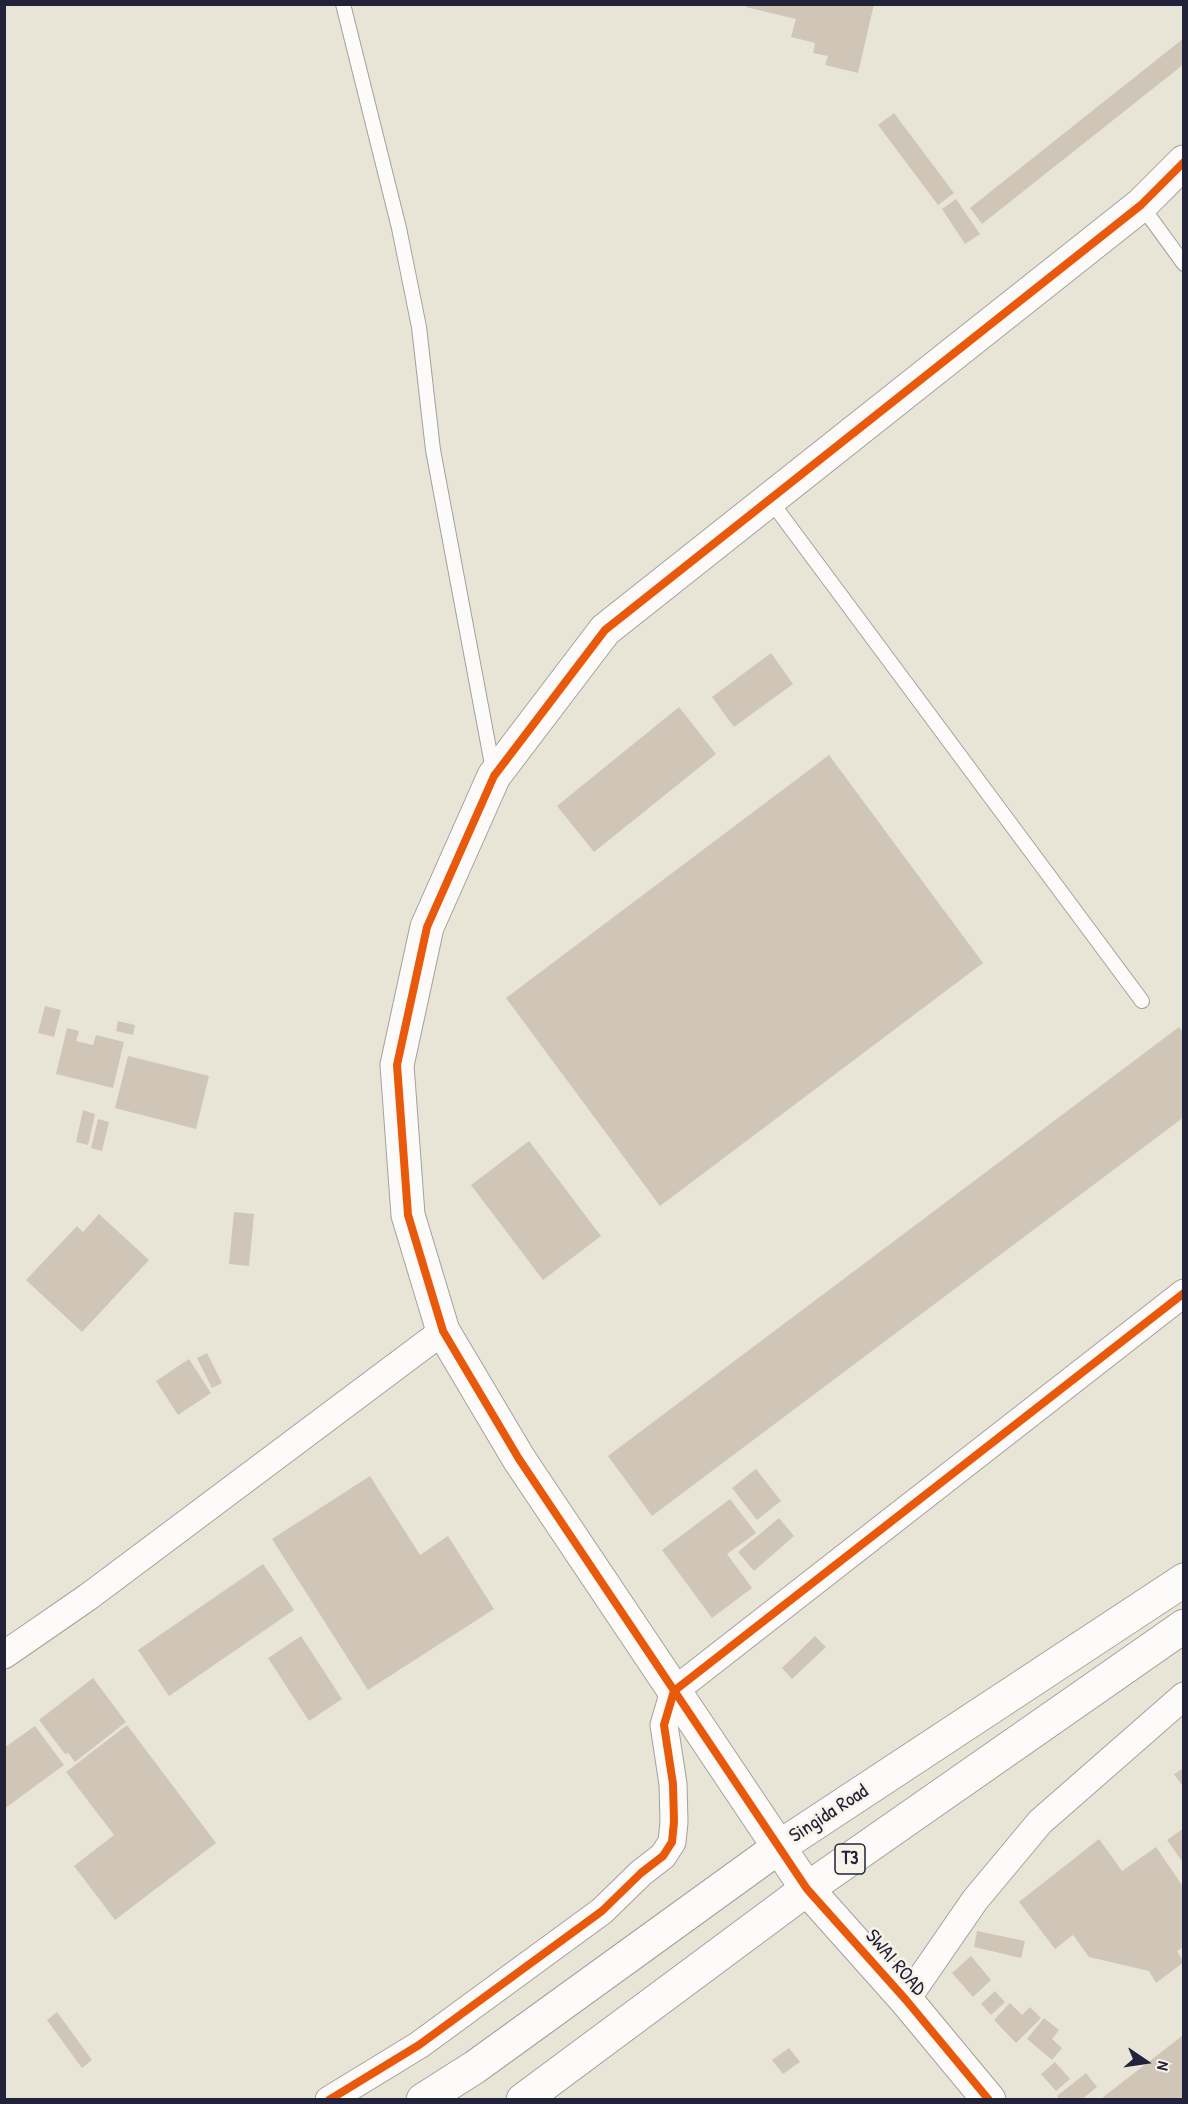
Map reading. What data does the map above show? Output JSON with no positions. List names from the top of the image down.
{
  "streets": {
    "main road": ["Singida Road", "T3", "SWAI ROAD"]
  },
  "crossings": [
    ["Singida Road", "SWAI ROAD"],
    ["T3", "SWAI ROAD"]
  ],
  "north": "right"
}
